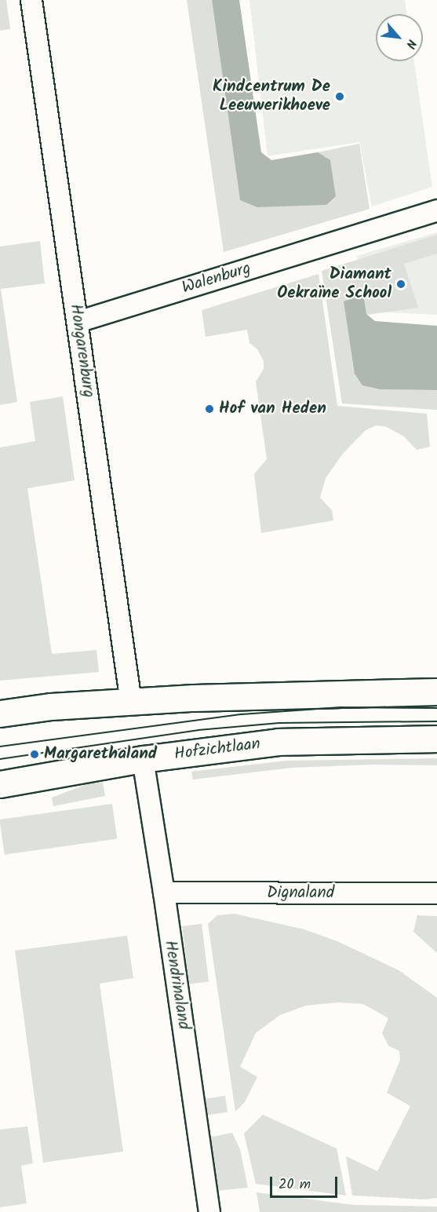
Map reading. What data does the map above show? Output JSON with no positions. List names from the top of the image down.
{
  "streets": {
    "main road": ["Hofzichtlaan"],
    "street": [
      "Walenburg",
      "Hongarenburg",
      "Dignaland",
      "Hendrinaland"
    ]
  },
  "crossings": [
    ["Walenburg", "Hongarenburg"],
    ["Hofzichtlaan", "Hendrinaland"],
    ["Dignaland", "Hendrinaland"]
  ],
  "places": [
    "Kindcentrum De Leeuwerikhoeve",
    "Diamant Oekraïne School",
    "Hof van Heden",
    "Margarethaland"
  ],
  "scale_bar": "20 m",
  "north": "bottom right"
}
